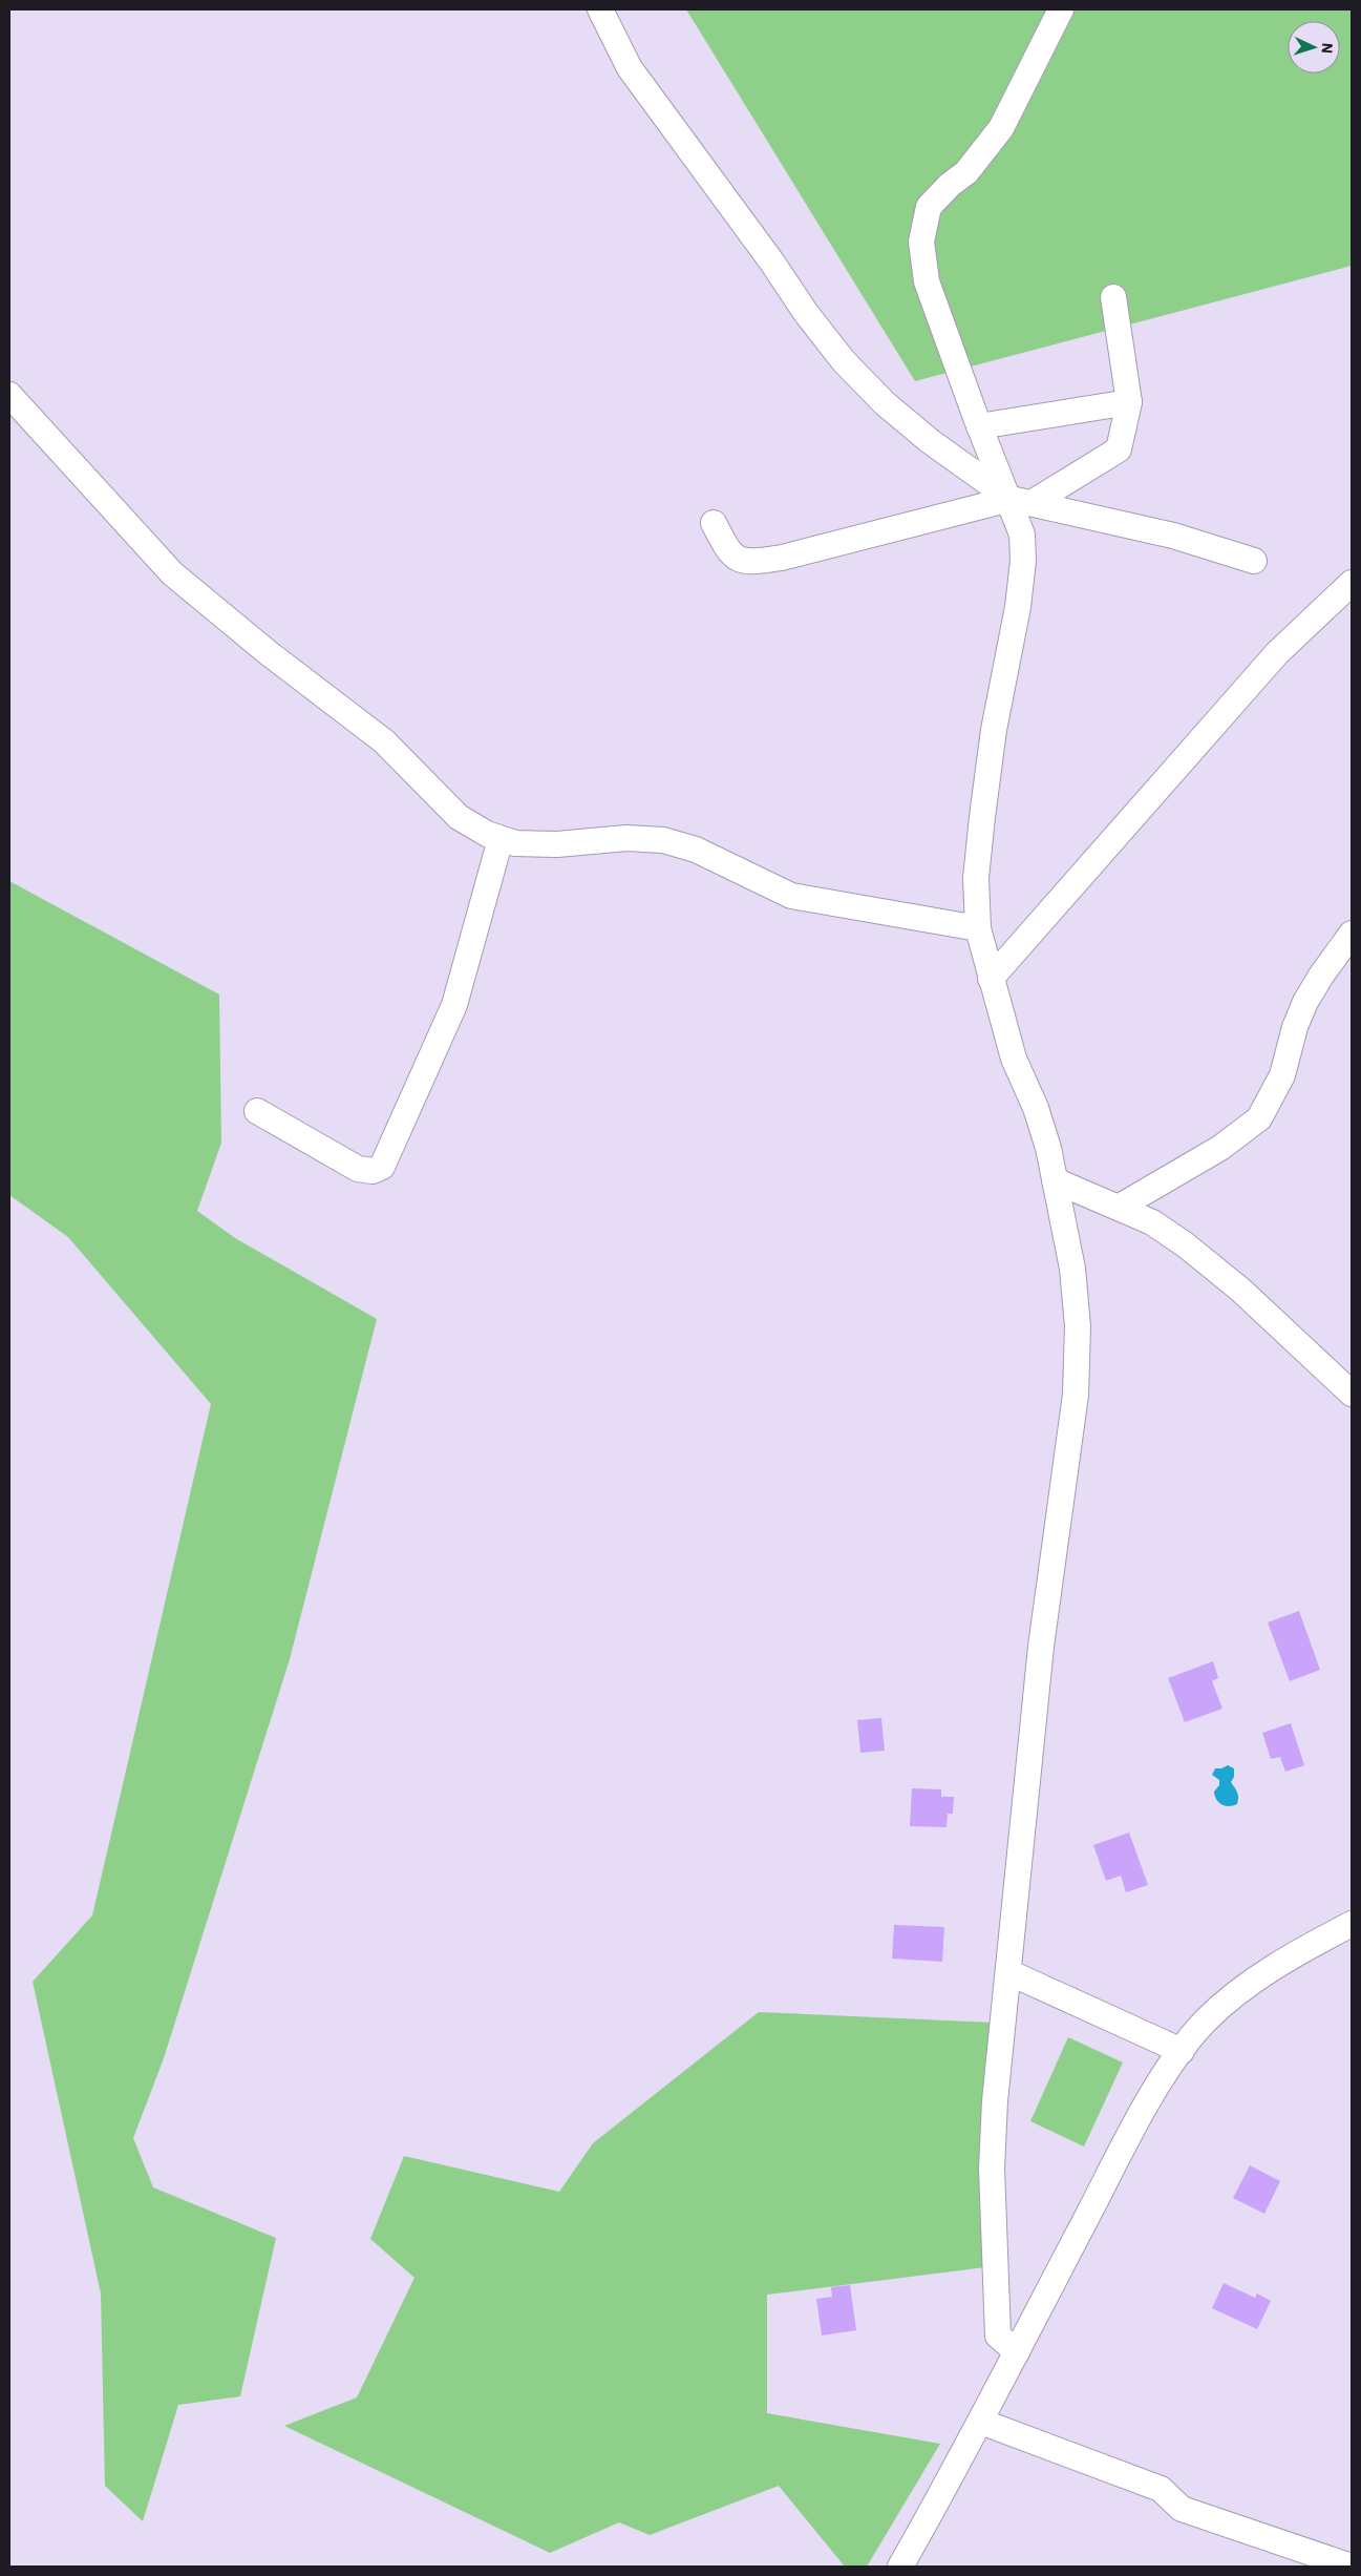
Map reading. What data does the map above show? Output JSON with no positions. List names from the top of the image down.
{
  "north": "right"
}
